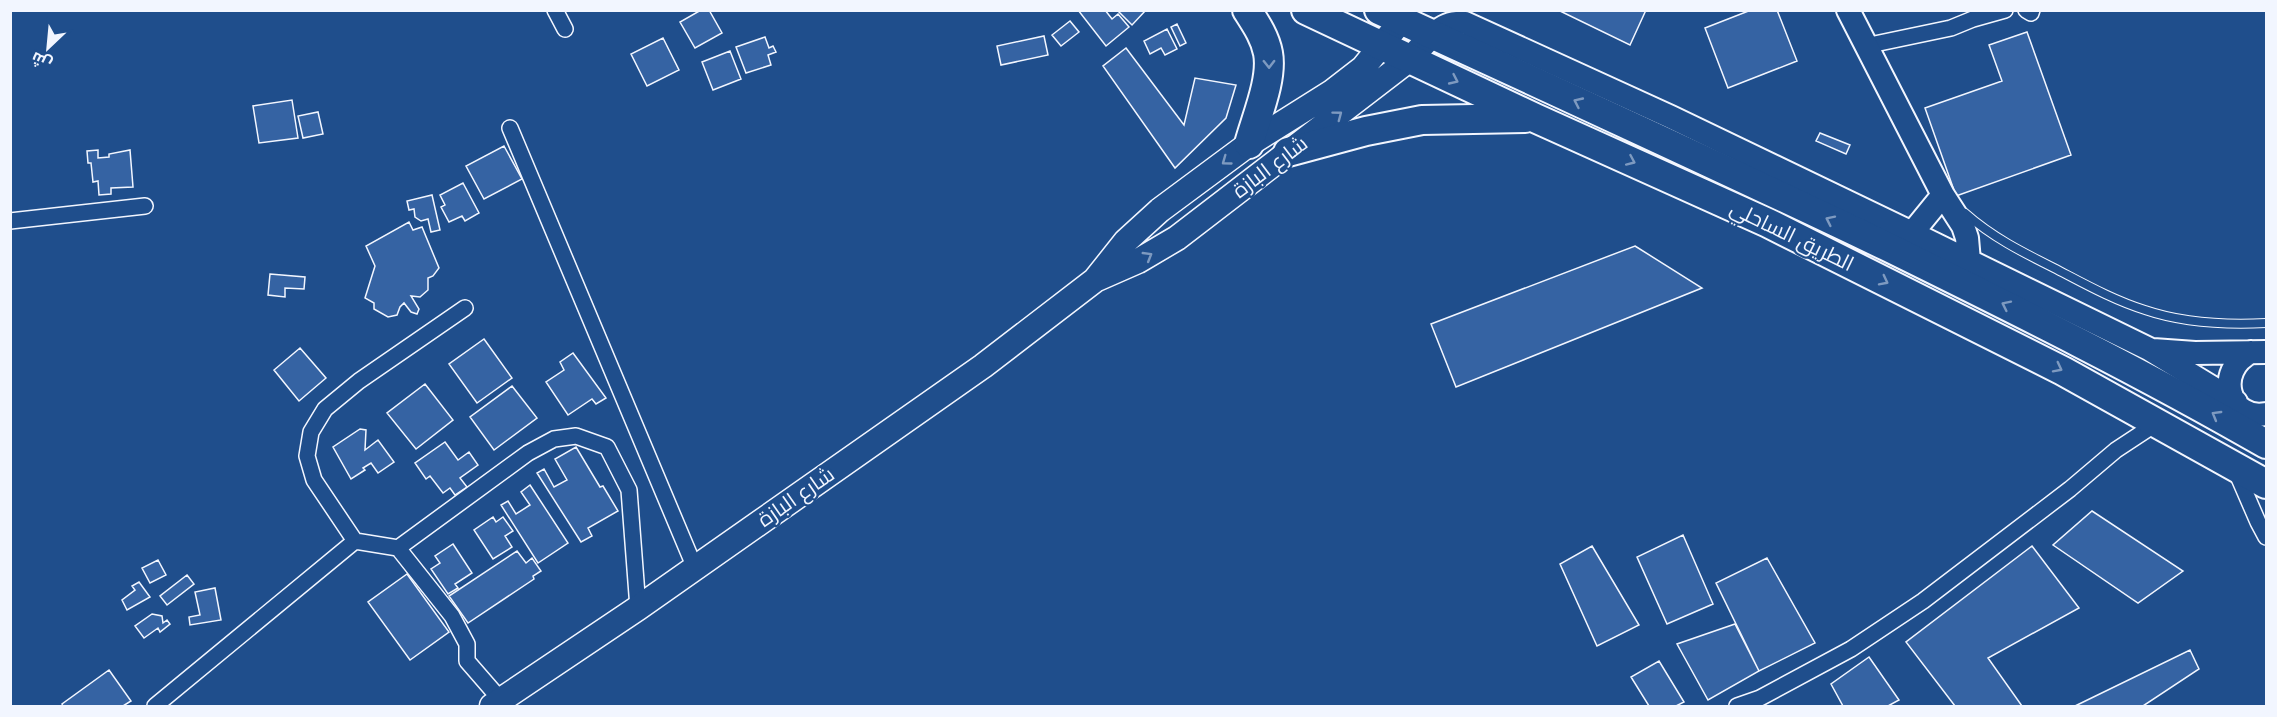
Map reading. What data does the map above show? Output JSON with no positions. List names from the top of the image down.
{
  "streets": {
    "highway": ["الطريق الساحلي"],
    "main road": ["شارع البازة"]
  },
  "crossings": [
    ["شارع البازة", "الطريق الساحلي"]
  ],
  "north": "bottom left"
}
